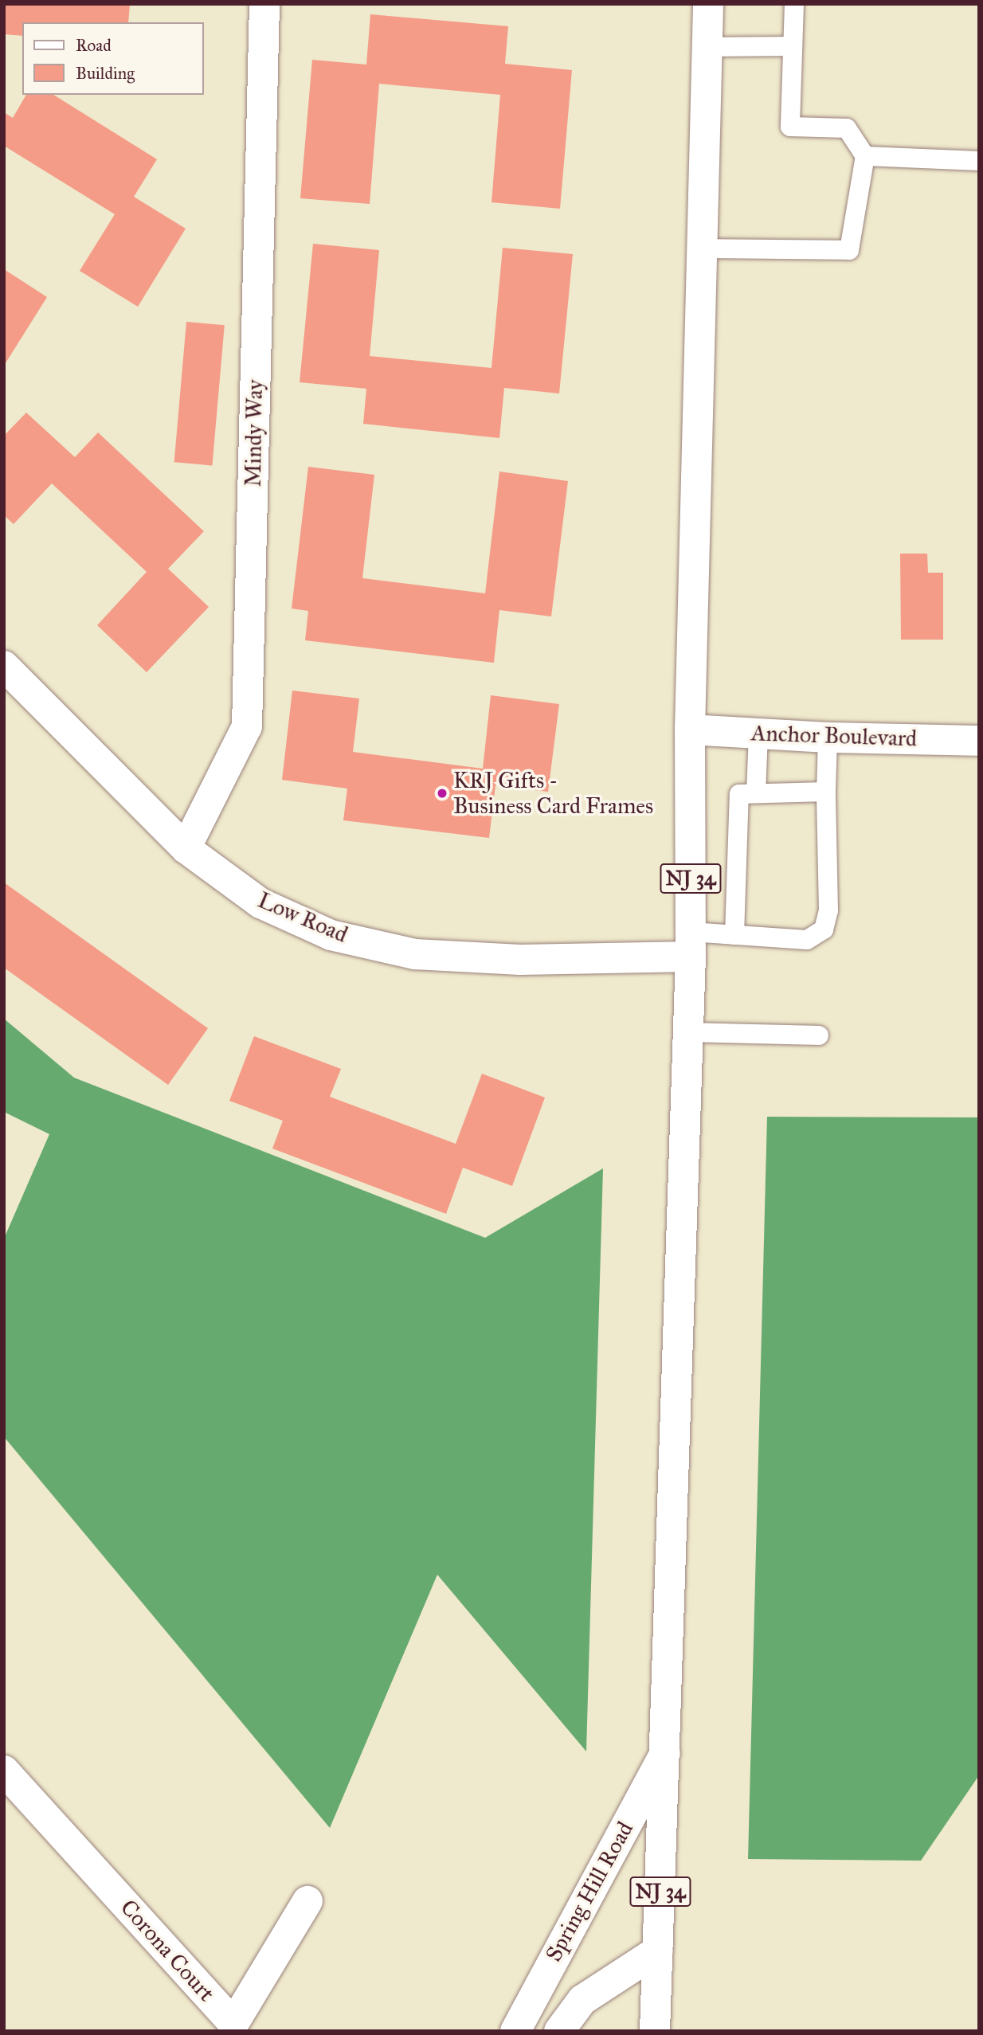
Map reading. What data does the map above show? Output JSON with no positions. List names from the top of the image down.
{
  "streets": {
    "street": [
      "Mindy Way",
      "Anchor Boulevard",
      "NJ 34",
      "Low Road",
      "Spring Hill Road",
      "Corona Court"
    ]
  },
  "crossings": [
    ["Mindy Way", "Low Road"],
    ["Anchor Boulevard", "NJ 34"],
    ["NJ 34", "Low Road"],
    ["NJ 34", "Spring Hill Road"]
  ],
  "places": ["KRJ Gifts - Business Card Frames"],
  "legend": ["Road", "Building"]
}
